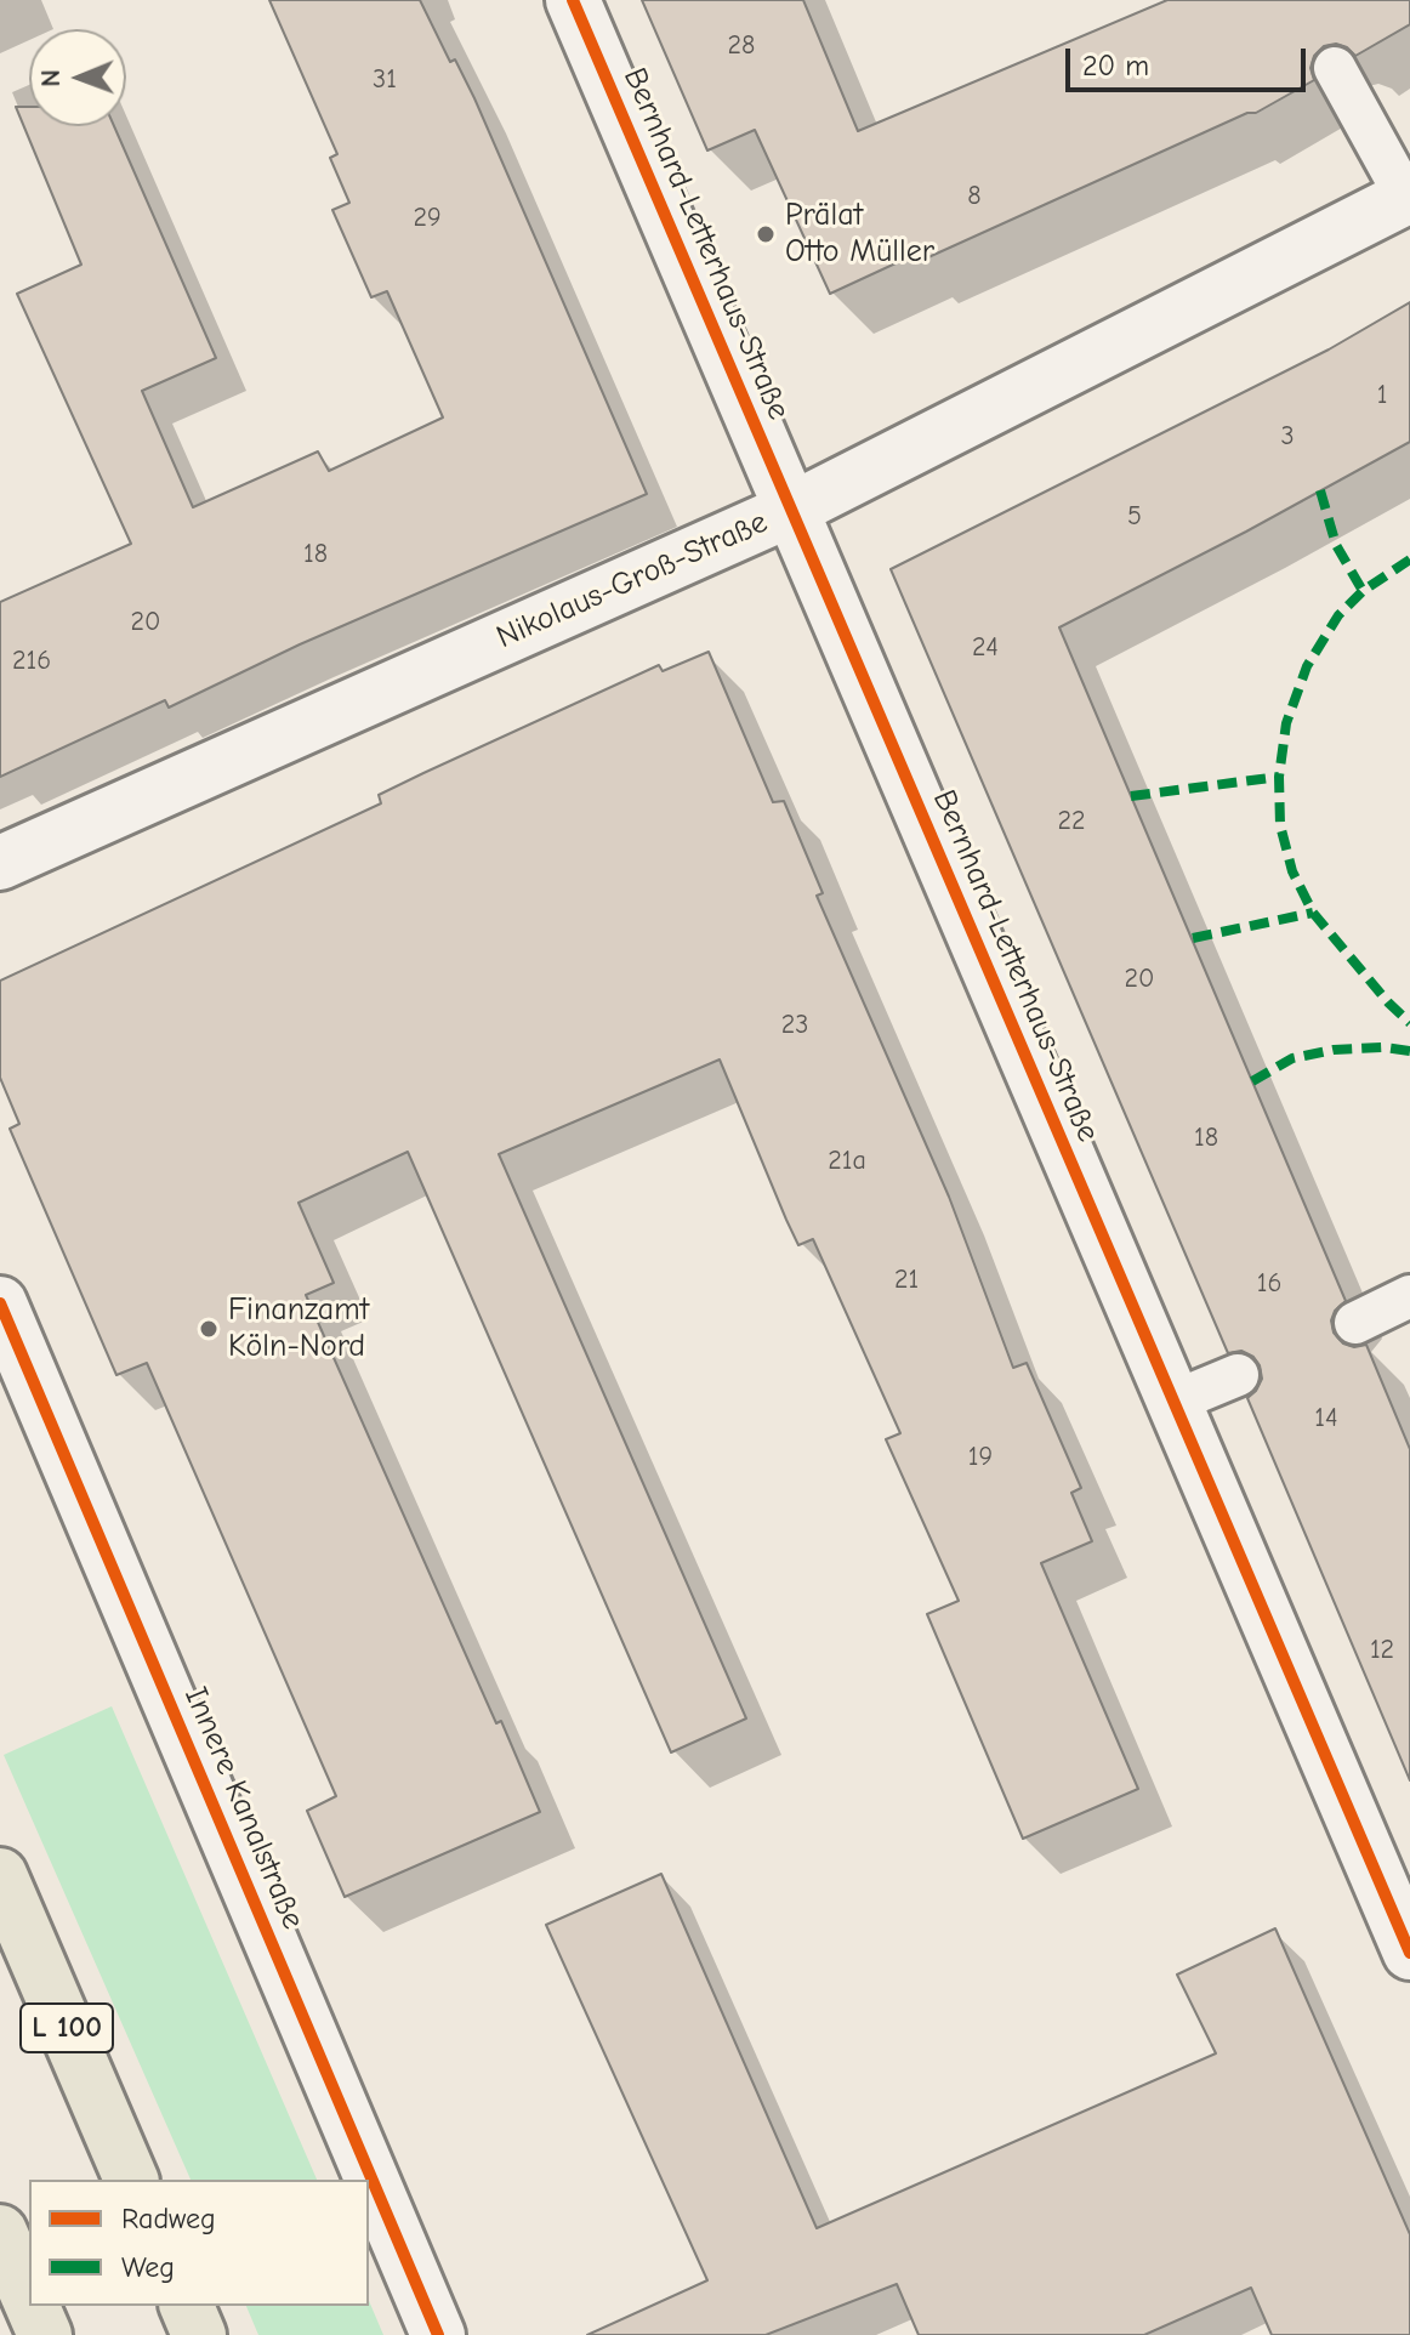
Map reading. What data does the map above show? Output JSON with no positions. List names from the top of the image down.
{
  "streets": {
    "main road": ["L 100"],
    "street": ["Bernhard-Letterhaus-Straße", "Nikolaus-Groß-Straße", "Innere Kanalstraße"]
  },
  "crossings": [
    ["Bernhard-Letterhaus-Straße", "Nikolaus-Groß-Straße"]
  ],
  "places": ["Prälat Otto Müller", "Finanzamt Köln-Nord"],
  "house_numbers": [
    "28",
    "31",
    "8",
    "29",
    "1",
    "3",
    "5",
    "18",
    "20",
    "24",
    "216",
    "22",
    "20",
    "23",
    "18",
    "21a",
    "21",
    "16",
    "14",
    "19",
    "12"
  ],
  "legend": ["Radweg", "Weg"],
  "scale_bar": "20 m",
  "north": "left"
}
